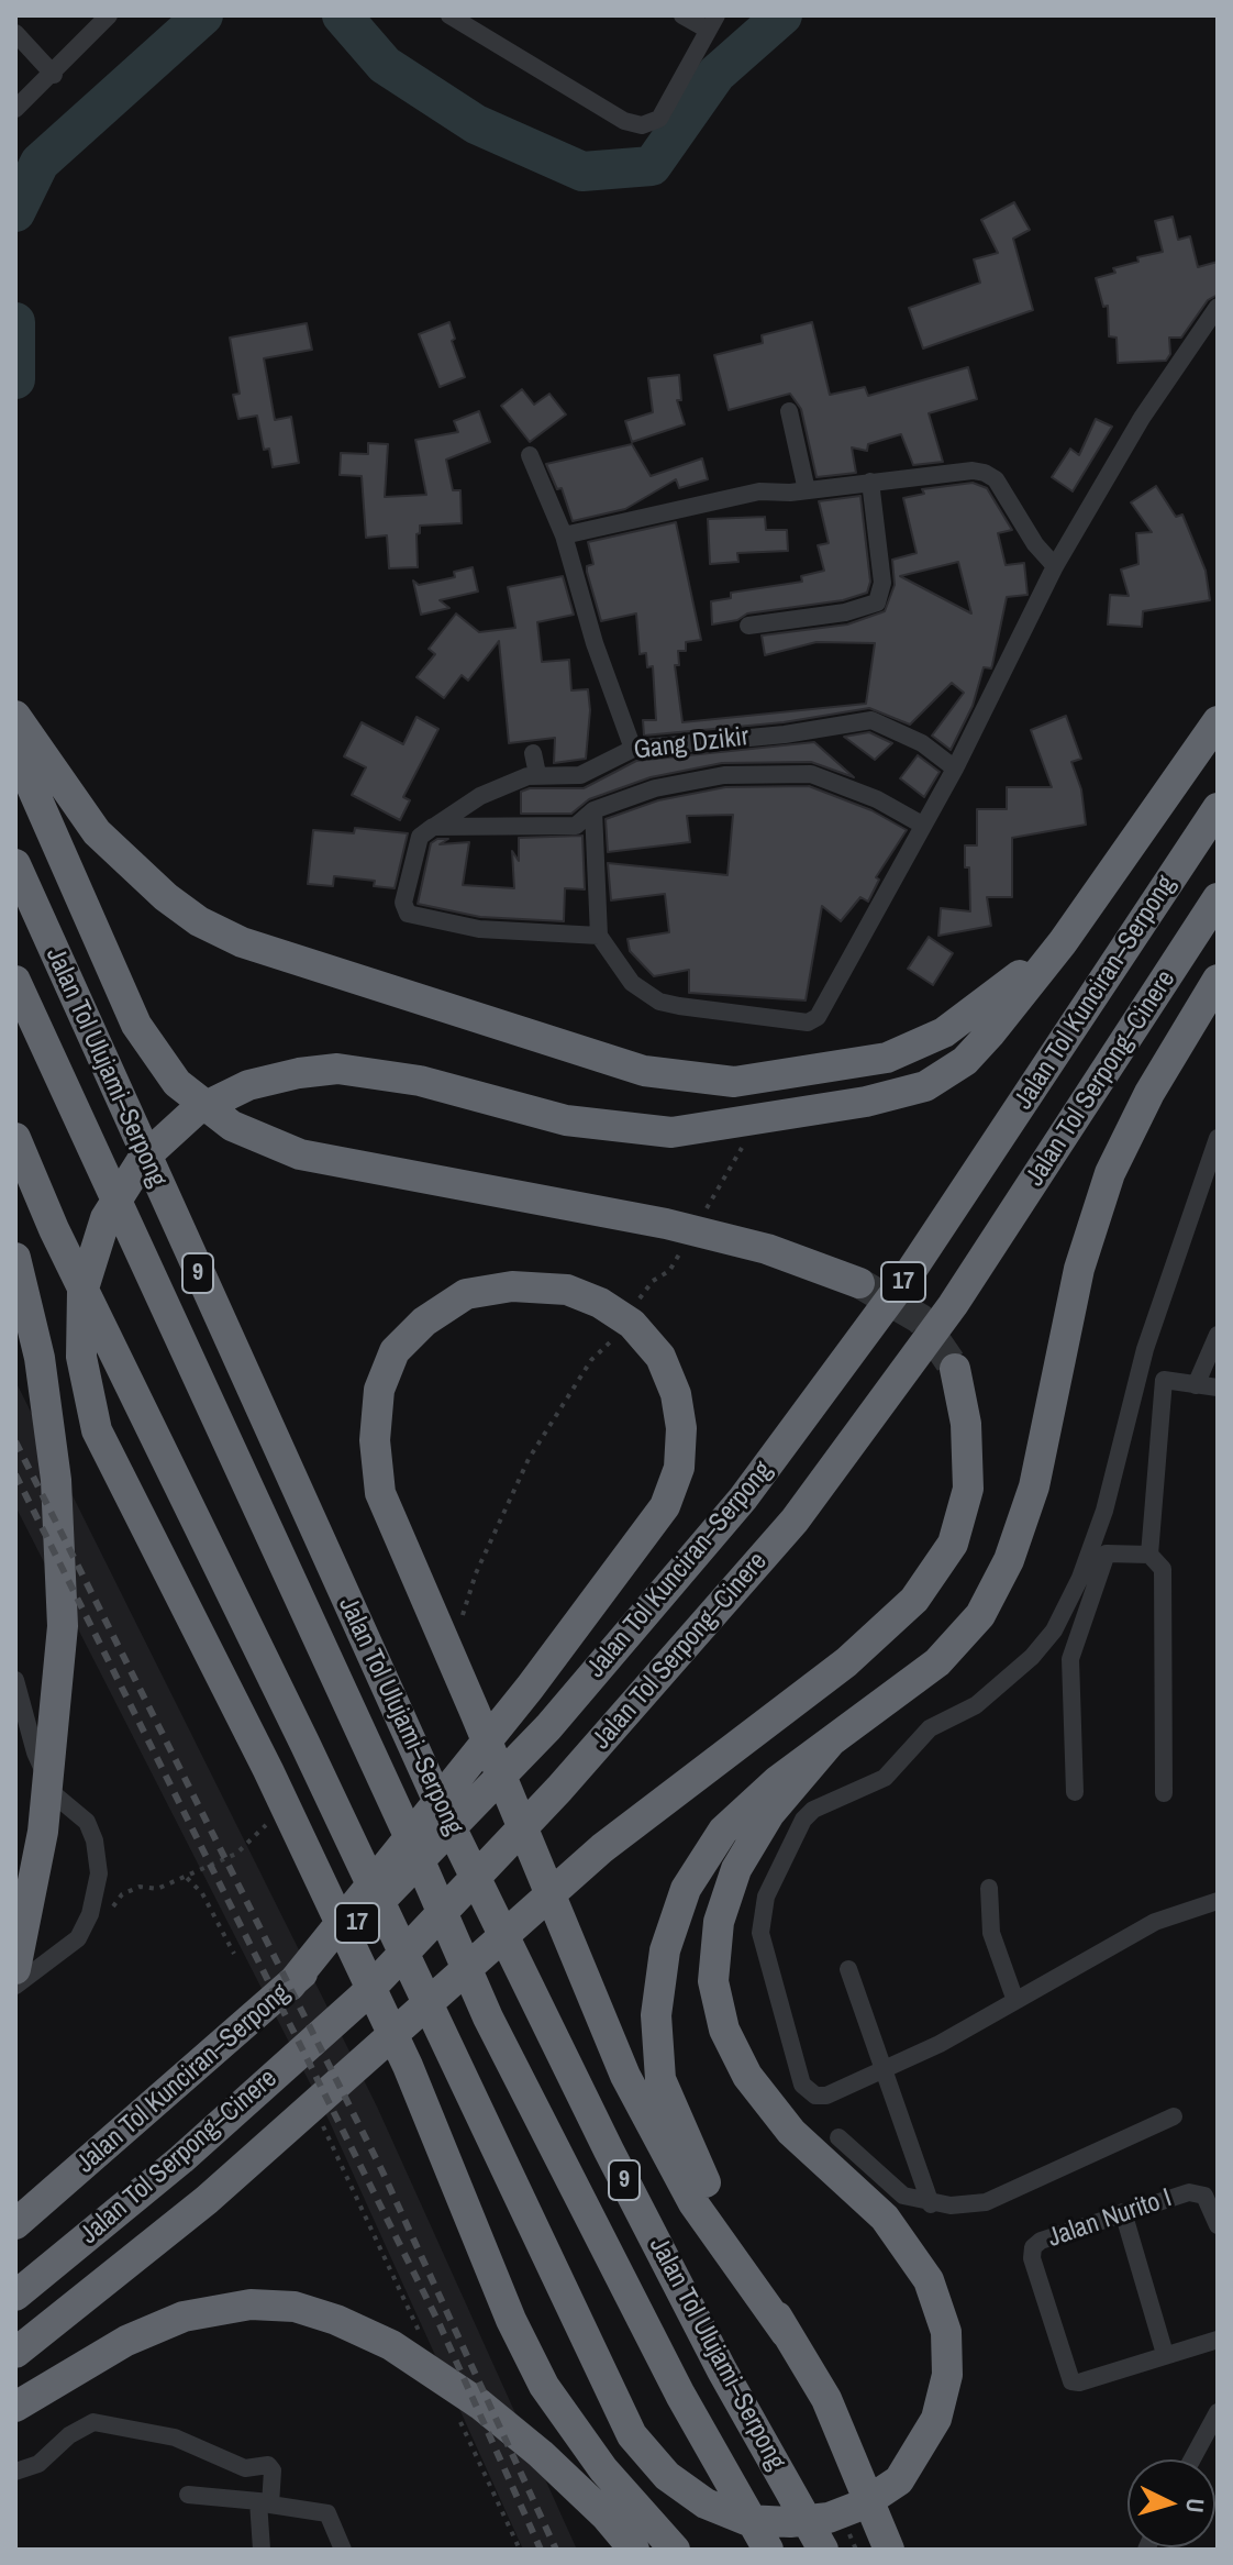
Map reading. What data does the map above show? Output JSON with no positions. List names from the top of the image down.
{
  "streets": {
    "highway": [
      "Jalan Tol Kunciran–Serpong",
      "Jalan Tol Ulujami–Serpong",
      "Jalan Tol Serpong–Cinere",
      "9",
      "17"
    ],
    "street": ["Gang Dzikir", "Jalan Nurito I"]
  },
  "north": "right"
}
